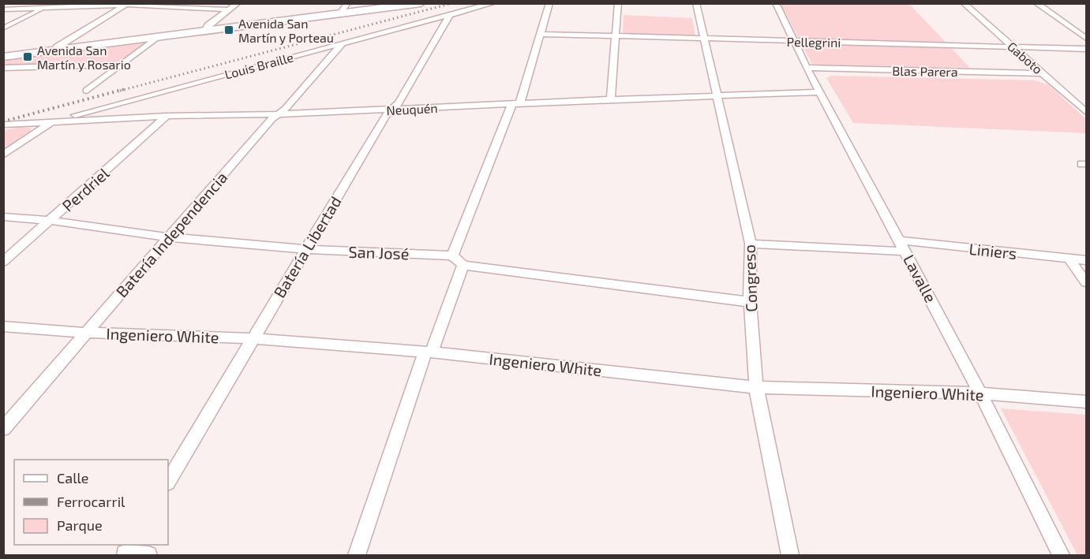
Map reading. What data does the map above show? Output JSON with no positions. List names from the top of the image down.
{
  "streets": {
    "street": [
      "Pellegrini",
      "Gaboto",
      "Louis Braille",
      "Blas Parera",
      "Neuquén",
      "Perdriel",
      "Batería Independencia",
      "Batería Libertad",
      "Liniers",
      "San José",
      "Congreso",
      "Lavalle",
      "Ingeniero White"
    ]
  },
  "crossings": [
    ["Pellegrini", "Gaboto"],
    ["Pellegrini", "Congreso"],
    ["Pellegrini", "Lavalle"],
    ["Gaboto", "Blas Parera"],
    ["Louis Braille", "Neuquén"],
    ["Louis Braille", "Batería Independencia"],
    ["Louis Braille", "Batería Libertad"],
    ["Blas Parera", "Lavalle"],
    ["Neuquén", "Perdriel"],
    ["Neuquén", "Batería Independencia"],
    ["Neuquén", "Batería Libertad"],
    ["Neuquén", "Congreso"],
    ["Neuquén", "Lavalle"],
    ["Perdriel", "San José"],
    ["Batería Independencia", "San José"],
    ["Batería Independencia", "Ingeniero White"],
    ["Batería Libertad", "San José"],
    ["Batería Libertad", "Ingeniero White"],
    ["Liniers", "Congreso"],
    ["Liniers", "Lavalle"],
    ["Congreso", "Ingeniero White"],
    ["Lavalle", "Ingeniero White"]
  ],
  "places": {
    "transit": ["Avenida San Martín y Porteau", "Avenida San Martín y Rosario"]
  },
  "legend": ["Calle", "Ferrocarril", "Parque"]
}
